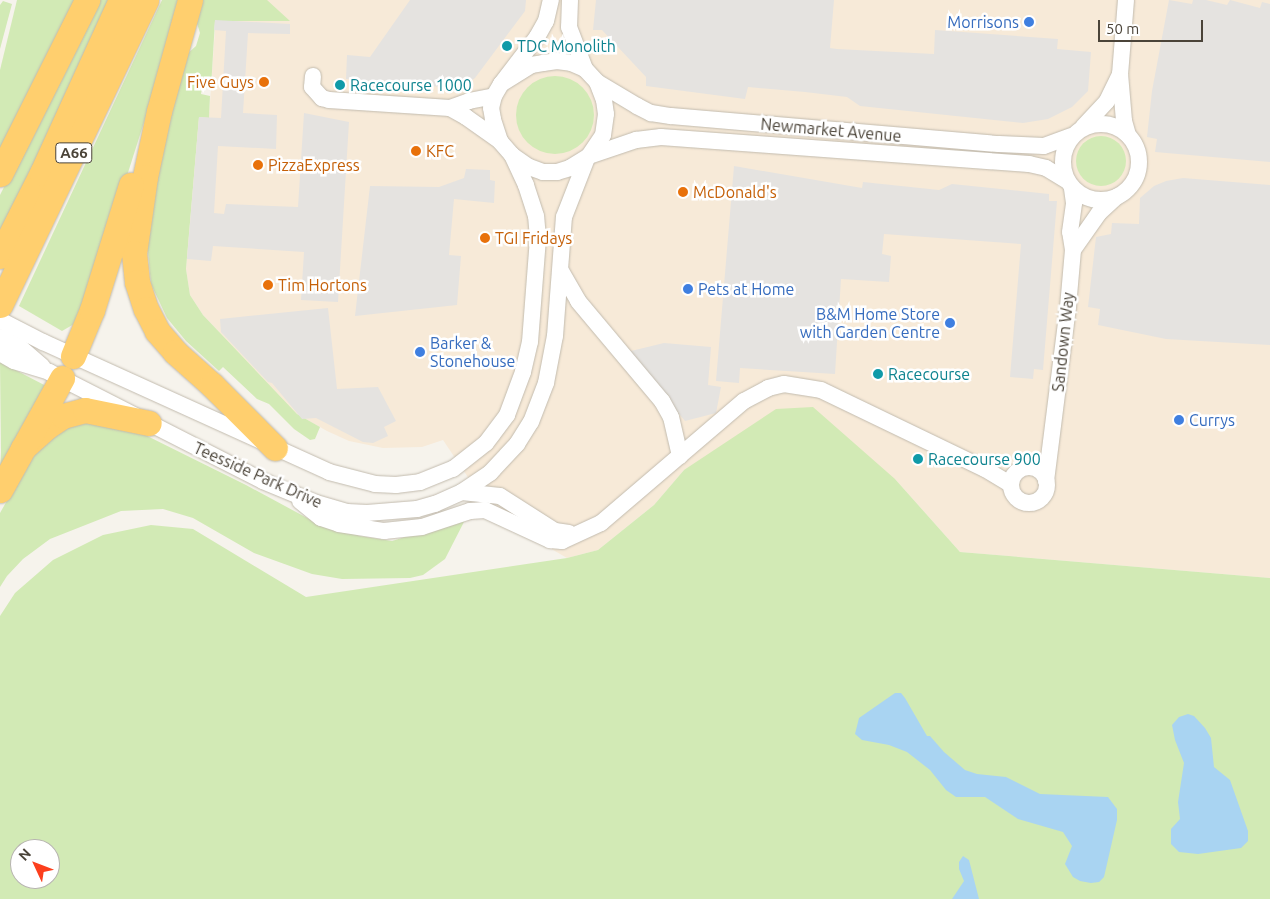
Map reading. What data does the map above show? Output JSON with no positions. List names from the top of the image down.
{
  "streets": {
    "highway": ["A66"],
    "street": ["Newmarket Avenue", "Sandown Way", "Teesside Park Drive"]
  },
  "crossings": [
    ["Newmarket Avenue", "Sandown Way"],
    ["Newmarket Avenue", "Teesside Park Drive"]
  ],
  "places": [
    "Morrisons",
    "TDC Monolith",
    "Five Guys",
    "Racecourse 1000",
    "KFC",
    "PizzaExpress",
    "McDonald's",
    "TGI Fridays",
    "Tim Hortons",
    "Pets at Home",
    "B&M Home Store with Garden Centre",
    "Barker & Stonehouse",
    "Racecourse",
    "Currys",
    "Racecourse 900"
  ],
  "scale_bar": "50 m",
  "north": "top left"
}
